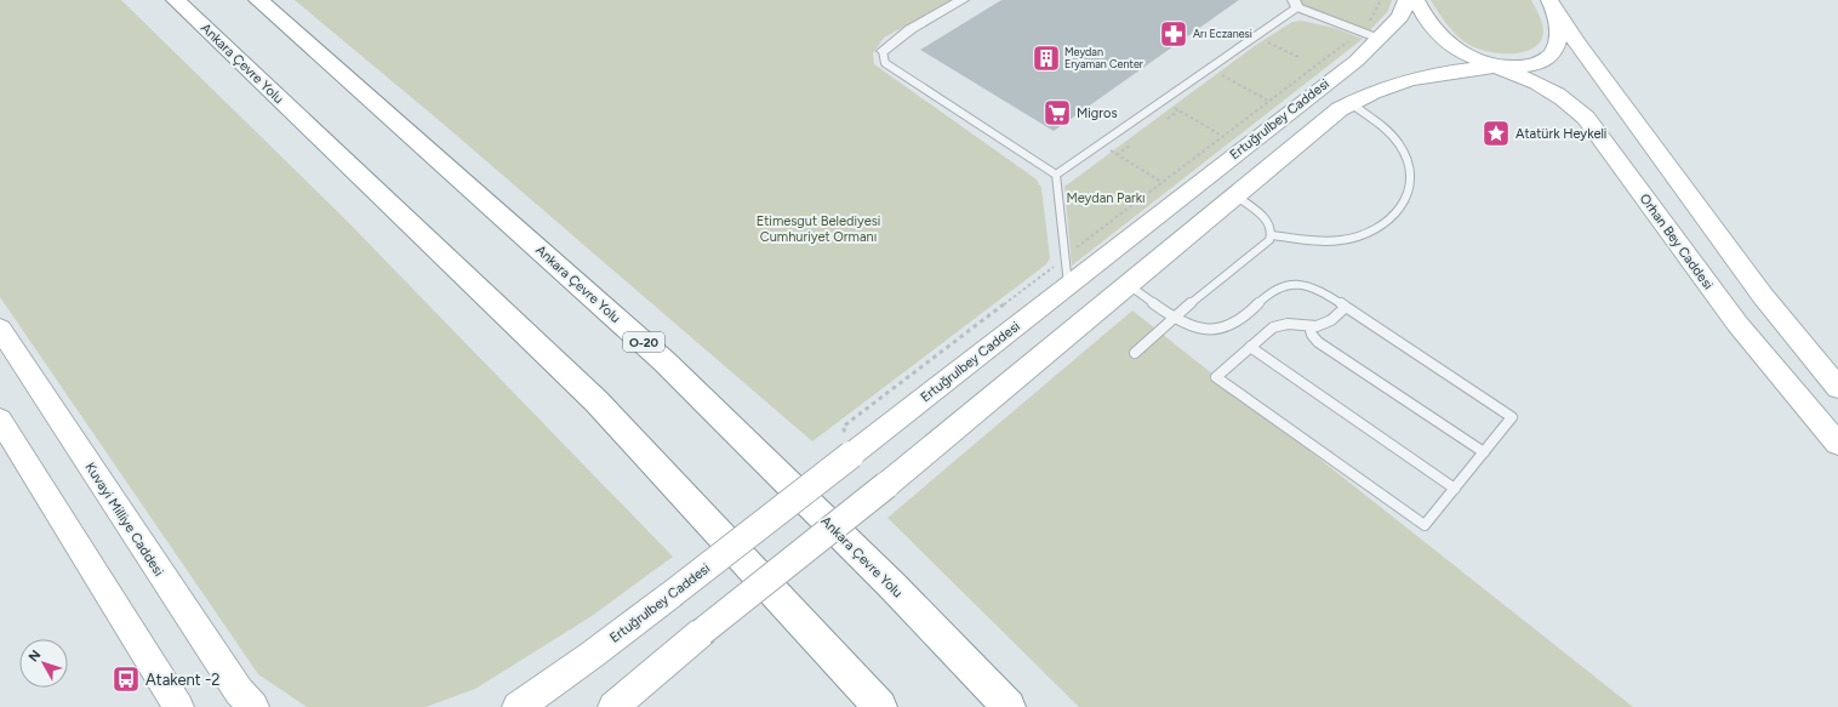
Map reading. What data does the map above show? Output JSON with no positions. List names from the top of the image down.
{
  "streets": {
    "highway": ["Ankara Çevre Yolu", "O-20"],
    "main road": ["Ertuğrulbey Caddesi", "Orhan Bey Caddesi", "Kuvayi Milliye Caddesi"]
  },
  "parks": ["Meydan Parkı", "Etimesgut Belediyesi Cumhuriyet Ormanı"],
  "places": {
    "pharmacy": ["Arı Eczanesi"],
    "building": ["Meydan Eryaman Center"],
    "supermarket": ["Migros"],
    "place": ["Atatürk Heykeli"],
    "bus stop": ["Atakent -2"]
  },
  "north": "top left"
}
